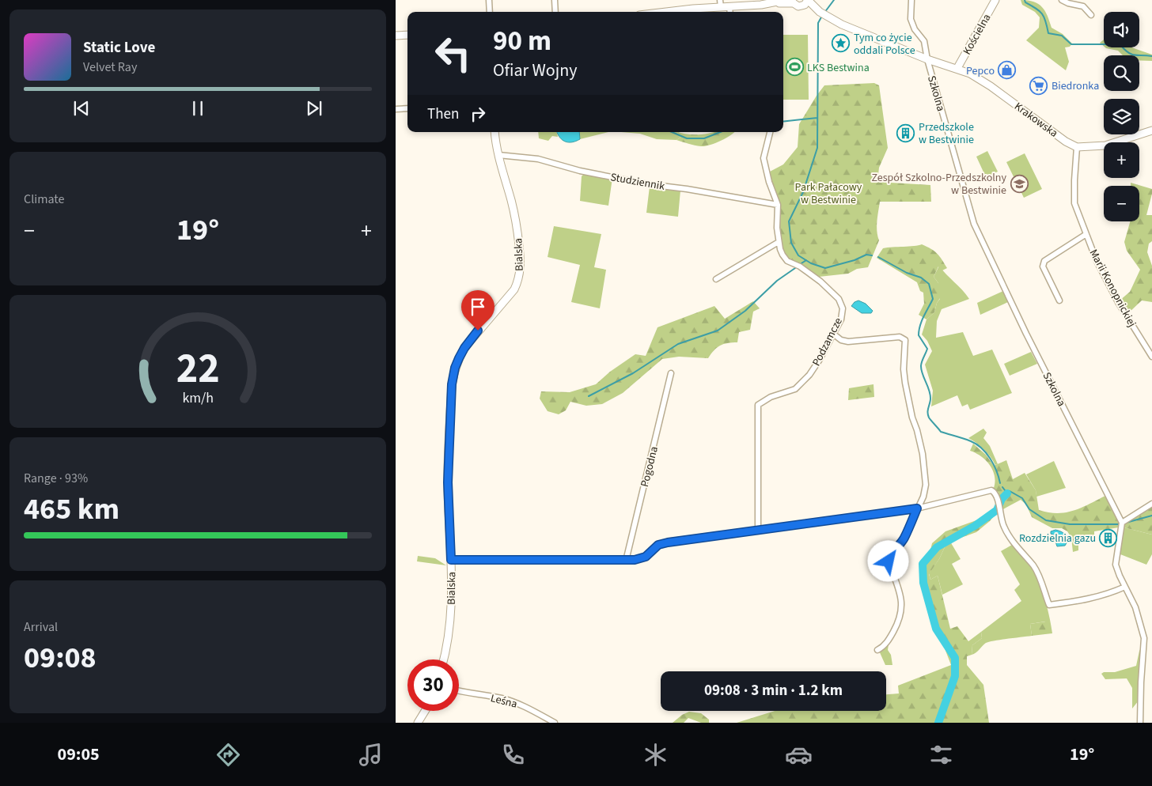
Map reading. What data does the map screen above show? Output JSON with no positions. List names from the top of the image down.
{
  "streets": {
    "street": [
      "Kościelna",
      "Szkolna",
      "Krakowska",
      "Studziennik",
      "Bialska",
      "Marii Konopnickiej",
      "Podzamcze",
      "Pogodna",
      "Leśna"
    ]
  },
  "crossings": [
    ["Kościelna", "Krakowska"],
    ["Szkolna", "Krakowska"],
    ["Krakowska", "Marii Konopnickiej"],
    ["Studziennik", "Bialska"],
    ["Studziennik", "Podzamcze"]
  ],
  "parks": ["Park Pałacowy w Bestwinie"],
  "places": {
    "place": ["Tym co życie oddali Polsce"],
    "sports": ["LKS Bestwina"],
    "shop": ["Pepco"],
    "supermarket": ["Biedronka"],
    "building": ["Przedszkole w Bestwinie", "Rozdzielnia gazu"],
    "school or university": ["Zespół Szkolno-Przedszkolny w Bestwinie"]
  },
  "page": {
    "map_buttons": ["+", "−"],
    "turn": ["90 m", "Ofiar Wojny"],
    "song": ["Static Love", "Velvet Ray"],
    "then": "Then",
    "tile": [
      "Climate",
      ["Range · 93%", "465 km"],
      ["Arrival", "09:08"]
    ],
    "heat": ["−", "19°", "+"],
    "limit": "30",
    "trip": "09:08 · 3 min · 1.2 km",
    "tabs": ["09:05", "19°"],
    "gauge": ["22", "km/h"]
  }
}
